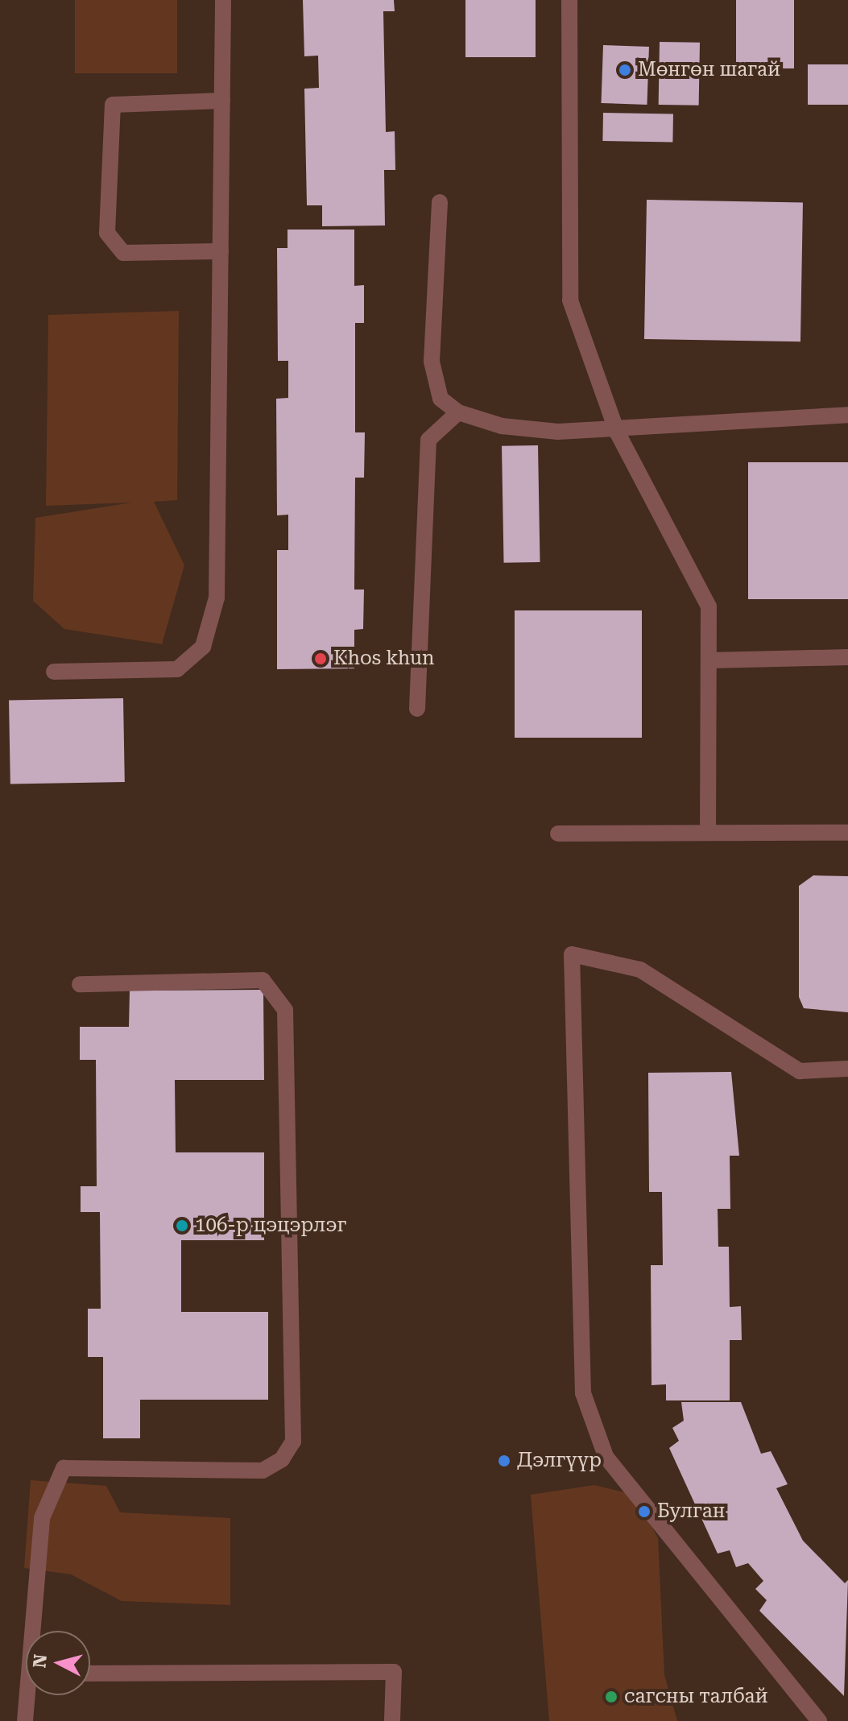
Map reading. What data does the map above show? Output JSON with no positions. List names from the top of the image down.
{
  "places": [
    "Мөнгөн шагай",
    "Khos khun",
    "106-р цэцэрлэг",
    "Дэлгүүр",
    "Булган",
    "сагсны талбай"
  ],
  "north": "left"
}
